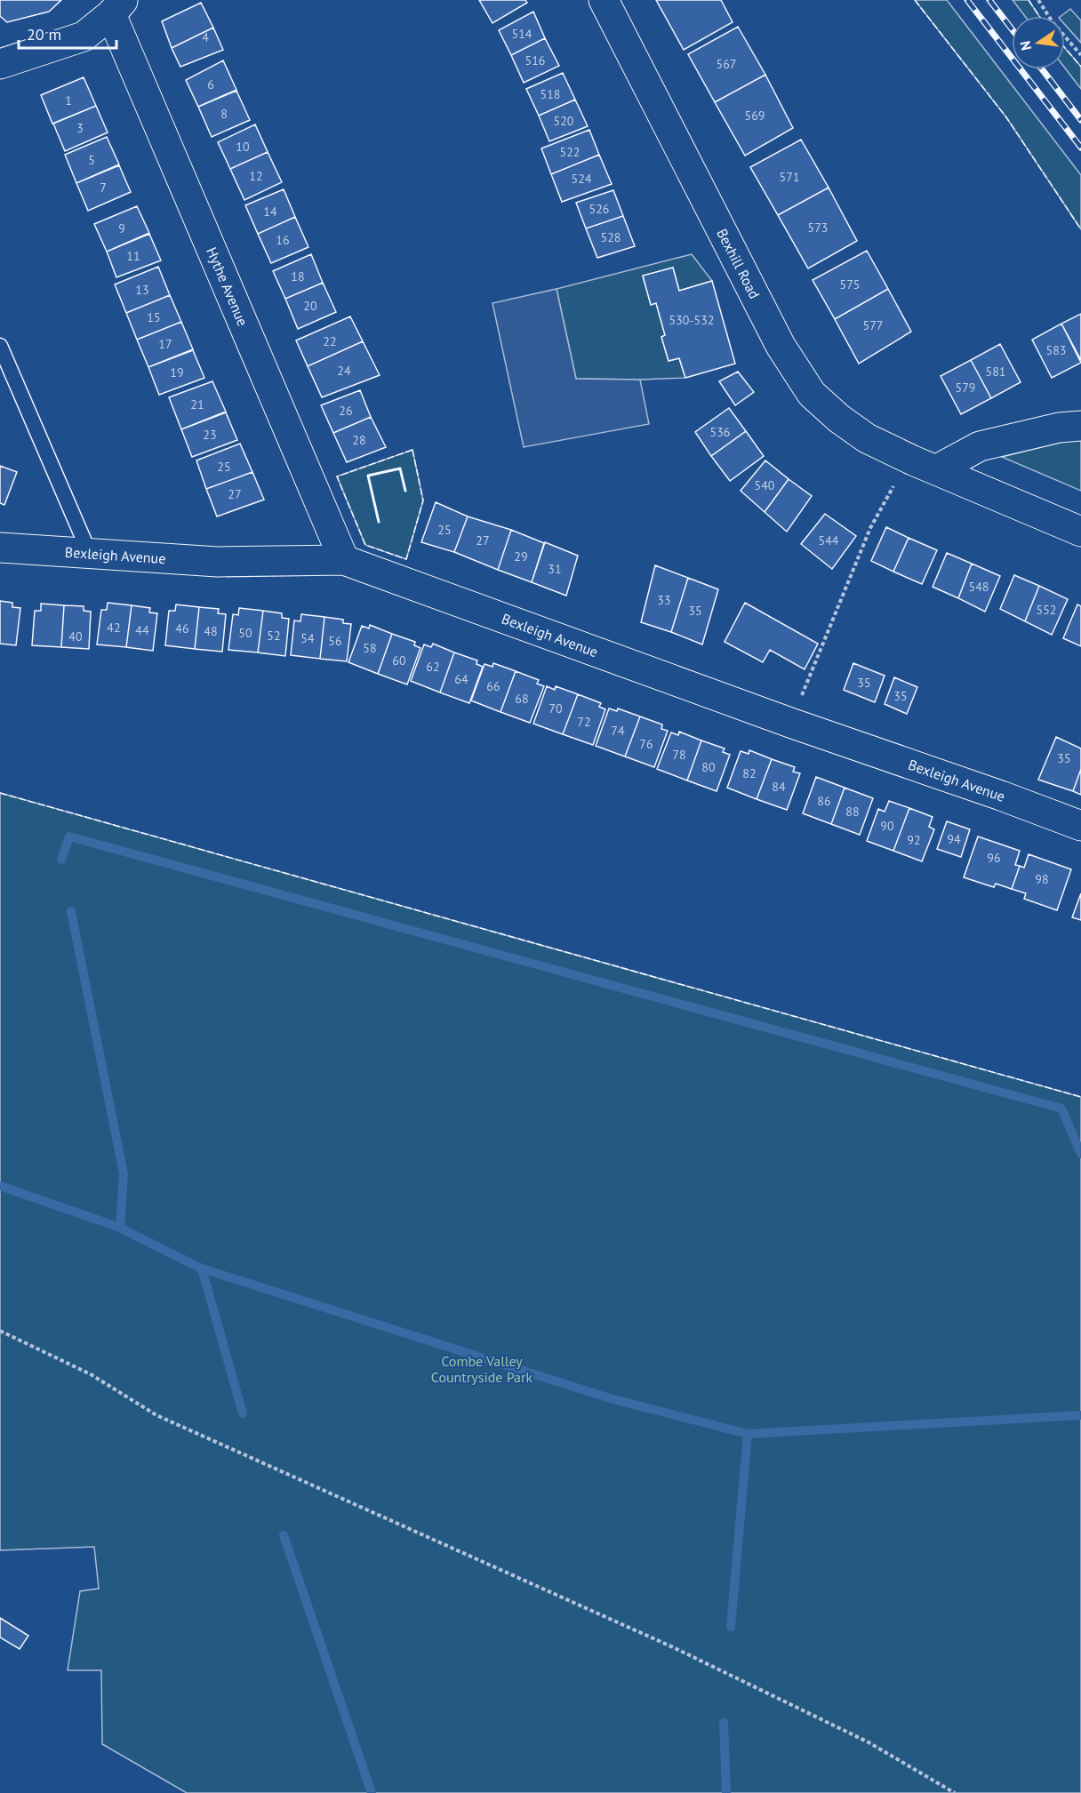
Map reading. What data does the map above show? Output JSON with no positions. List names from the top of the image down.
{
  "streets": {
    "main road": ["Bexhill Road", "Hythe Avenue", "Bexleigh Avenue"]
  },
  "crossings": [
    ["Hythe Avenue", "Bexleigh Avenue"]
  ],
  "parks": ["Combe Valley Countryside Park"],
  "house_numbers": [
    "514",
    "4",
    "516",
    "567",
    "6",
    "518",
    "1",
    "8",
    "569",
    "520",
    "3",
    "10",
    "522",
    "5",
    "12",
    "571",
    "524",
    "7",
    "526",
    "14",
    "573",
    "9",
    "528",
    "16",
    "11",
    "18",
    "575",
    "13",
    "20",
    "15",
    "530-532",
    "577",
    "22",
    "17",
    "583",
    "24",
    "581",
    "19",
    "579",
    "21",
    "26",
    "536",
    "23",
    "28",
    "25",
    "540",
    "27",
    "25",
    "27",
    "544",
    "29",
    "31",
    "548",
    "33",
    "552",
    "35",
    "42",
    "46",
    "44",
    "48",
    "50",
    "52",
    "40",
    "54",
    "56",
    "58",
    "60",
    "62",
    "64",
    "35",
    "66",
    "35",
    "68",
    "70",
    "72",
    "74",
    "76",
    "78",
    "35",
    "80",
    "82",
    "84",
    "86",
    "88",
    "90",
    "94",
    "92",
    "96",
    "98"
  ],
  "scale_bar": "20 m",
  "north": "left"
}
